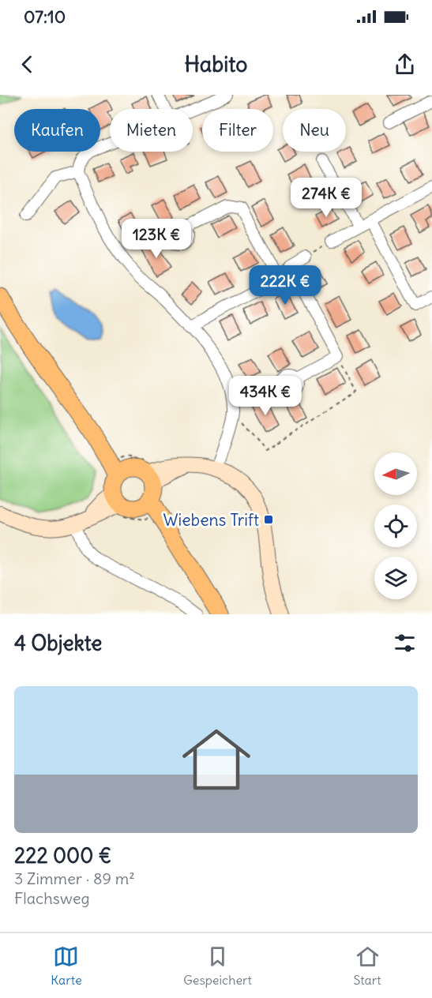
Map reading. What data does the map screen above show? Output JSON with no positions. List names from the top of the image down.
{
  "places": {
    "transit": ["Wiebens Trift"]
  },
  "north": "left",
  "page": {
    "status": "07:10",
    "header": "Habito",
    "chip": [
      "Kaufen",
      "Mieten",
      "Filter",
      "Neu"
    ],
    "price": [
      "274K €",
      "123K €",
      "222K €",
      "434K €"
    ],
    "heading": "4 Objekte",
    "list": [
      {
        "name": "222 000 €",
        "note": "3 Zimmer · 89 m² · Flachsweg"
      }
    ],
    "tabs": ["Karte", "Gespeichert", "Start"]
  }
}
